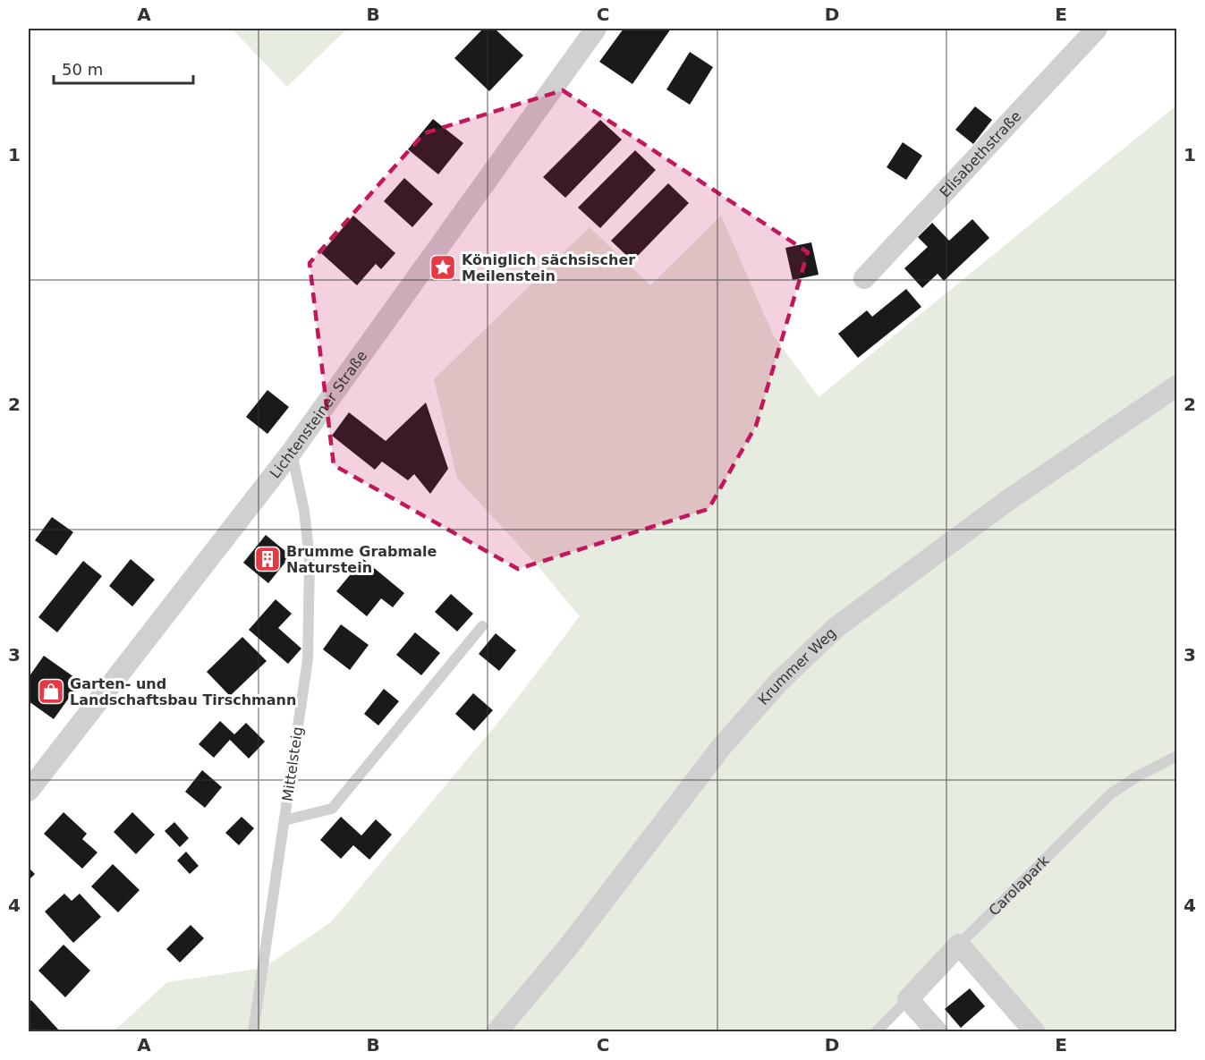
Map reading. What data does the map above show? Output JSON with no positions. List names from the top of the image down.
{
  "streets": {
    "street": [
      "Elisabethstraße",
      "Lichtensteiner Straße",
      "Krummer Weg",
      "Carolapark"
    ],
    "lane": ["Mittelsteig"]
  },
  "crossings": [
    ["Lichtensteiner Straße", "Mittelsteig"]
  ],
  "places": {
    "place": ["Königlich sächsischer Meilenstein"],
    "building": ["Brumme Grabmale Naturstein"],
    "shop": ["Garten- und Landschaftsbau Tirschmann"]
  },
  "scale_bar": "50 m",
  "grid": {
    "columns": [
      "A",
      "B",
      "C",
      "D",
      "E"
    ],
    "rows": [
      "1",
      "2",
      "3",
      "4"
    ]
  }
}
